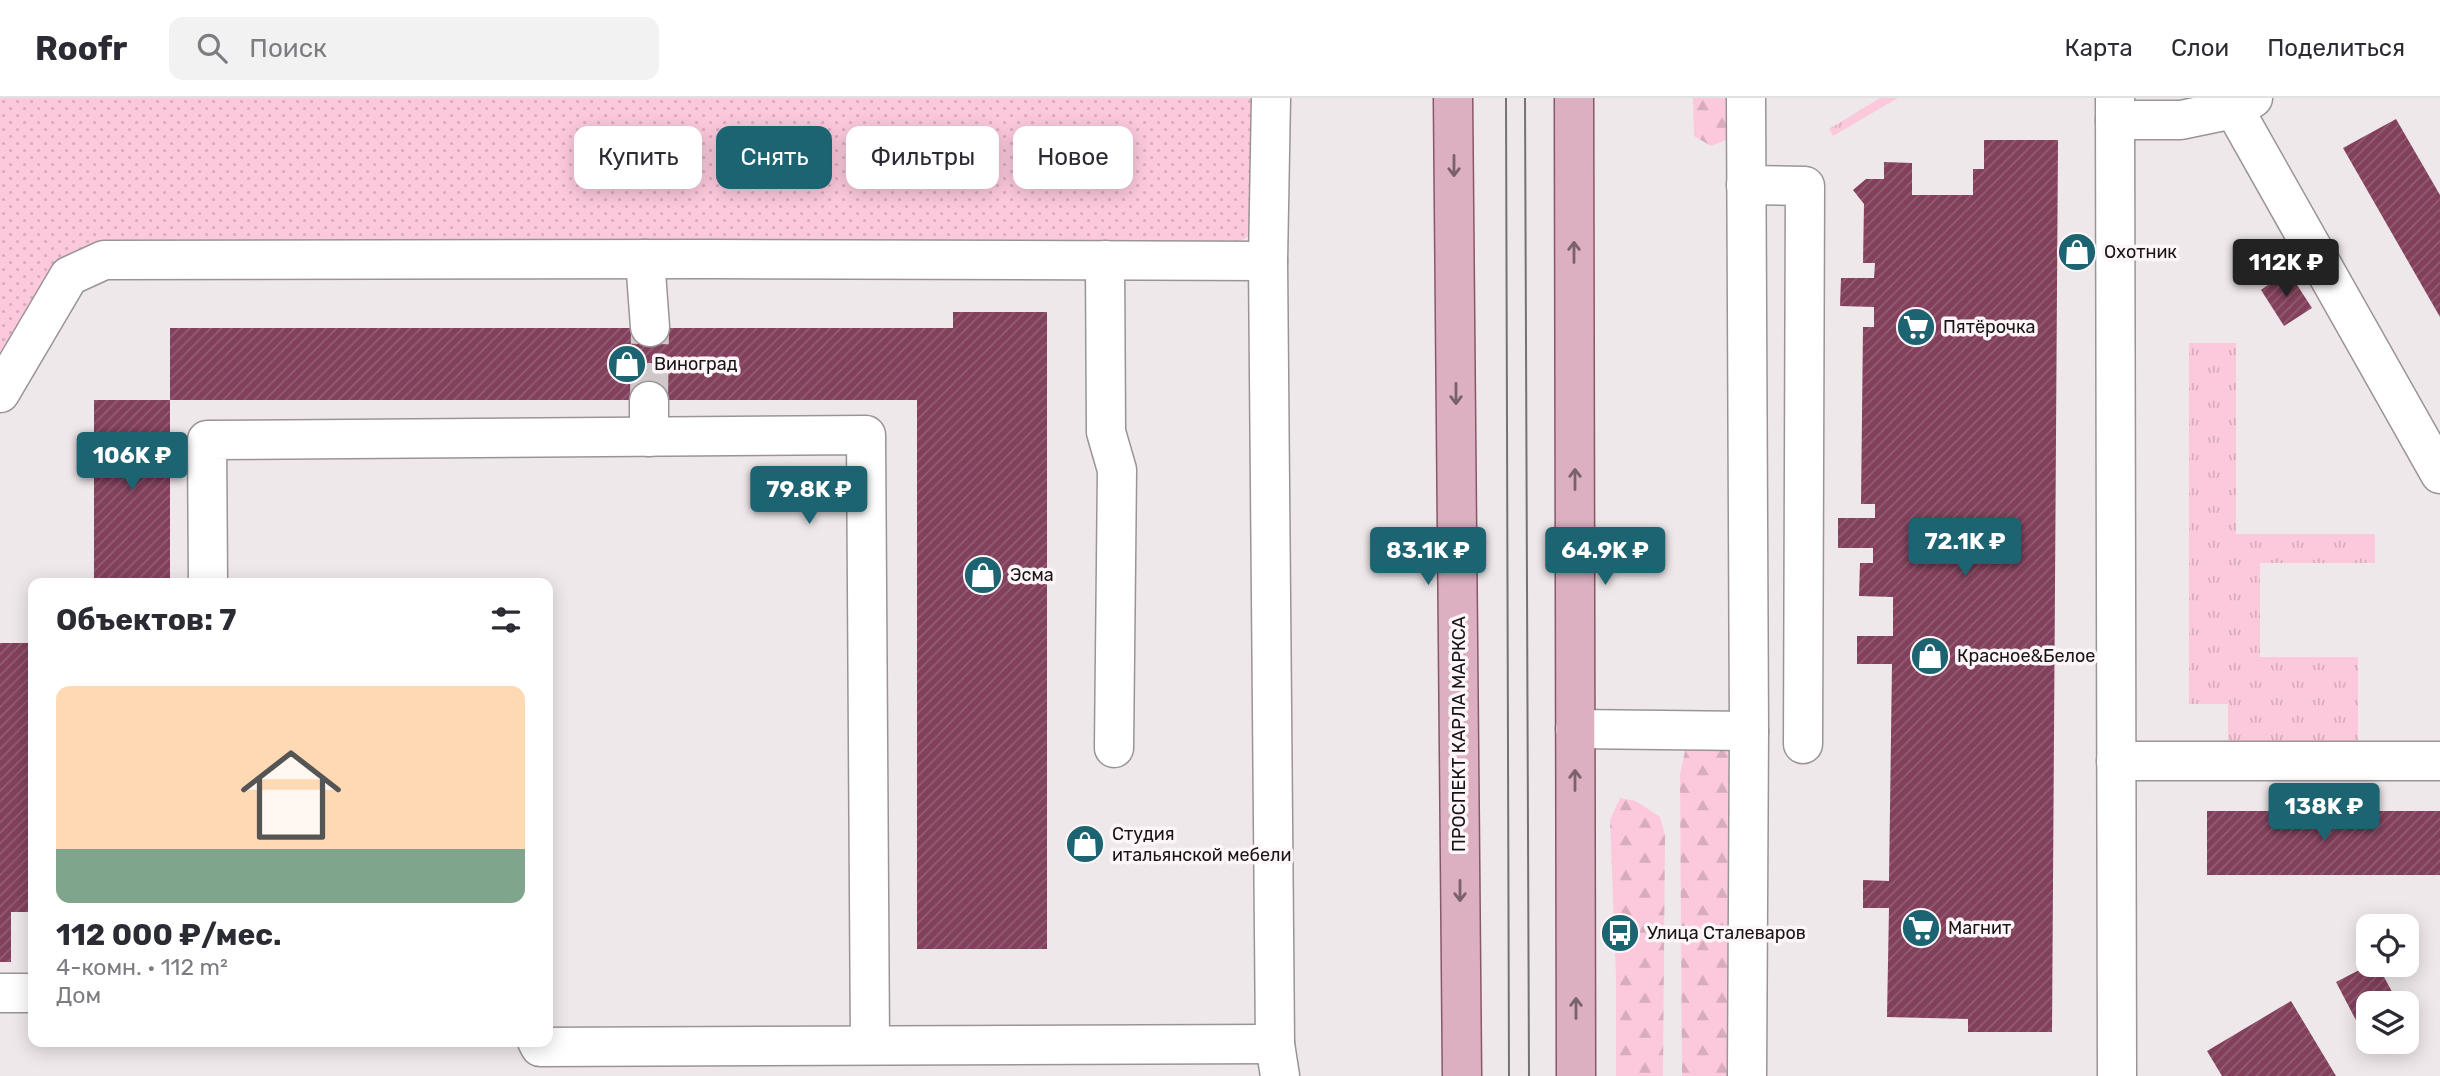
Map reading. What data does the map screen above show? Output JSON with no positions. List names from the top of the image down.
{
  "streets": {
    "main road": ["ПРОСПЕКТ КАРЛА МАРКСА"]
  },
  "places": {
    "shop": [
      "Охотник",
      "Виноград",
      "Эсма",
      "Красное&Белое",
      "Студия итальянской мебели"
    ],
    "supermarket": ["Пятёрочка", "Магнит"],
    "bus stop": ["Улица Сталеваров"]
  },
  "page": {
    "header": "Roofr",
    "search": "Поиск",
    "nav": ["Карта", "Слои", "Поделиться"],
    "chip": [
      "Купить",
      "Снять",
      "Фильтры",
      "Новое"
    ],
    "price": [
      "112K ₽",
      "106K ₽",
      "79.8K ₽",
      "72.1K ₽",
      "83.1K ₽",
      "64.9K ₽",
      "138K ₽"
    ],
    "heading": "Объектов: 7",
    "list": [
      {
        "name": "112 000 ₽/мес.",
        "note": "4-комн. · 112 m² · Дом"
      }
    ]
  }
}
